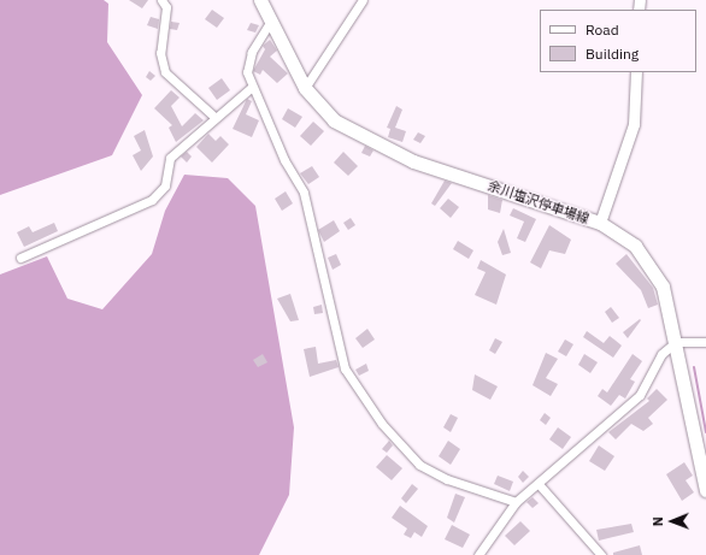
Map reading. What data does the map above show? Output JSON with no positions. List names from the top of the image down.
{
  "streets": {
    "main road": ["余川塩沢停車場線"]
  },
  "legend": ["Road", "Building"],
  "north": "left"
}
